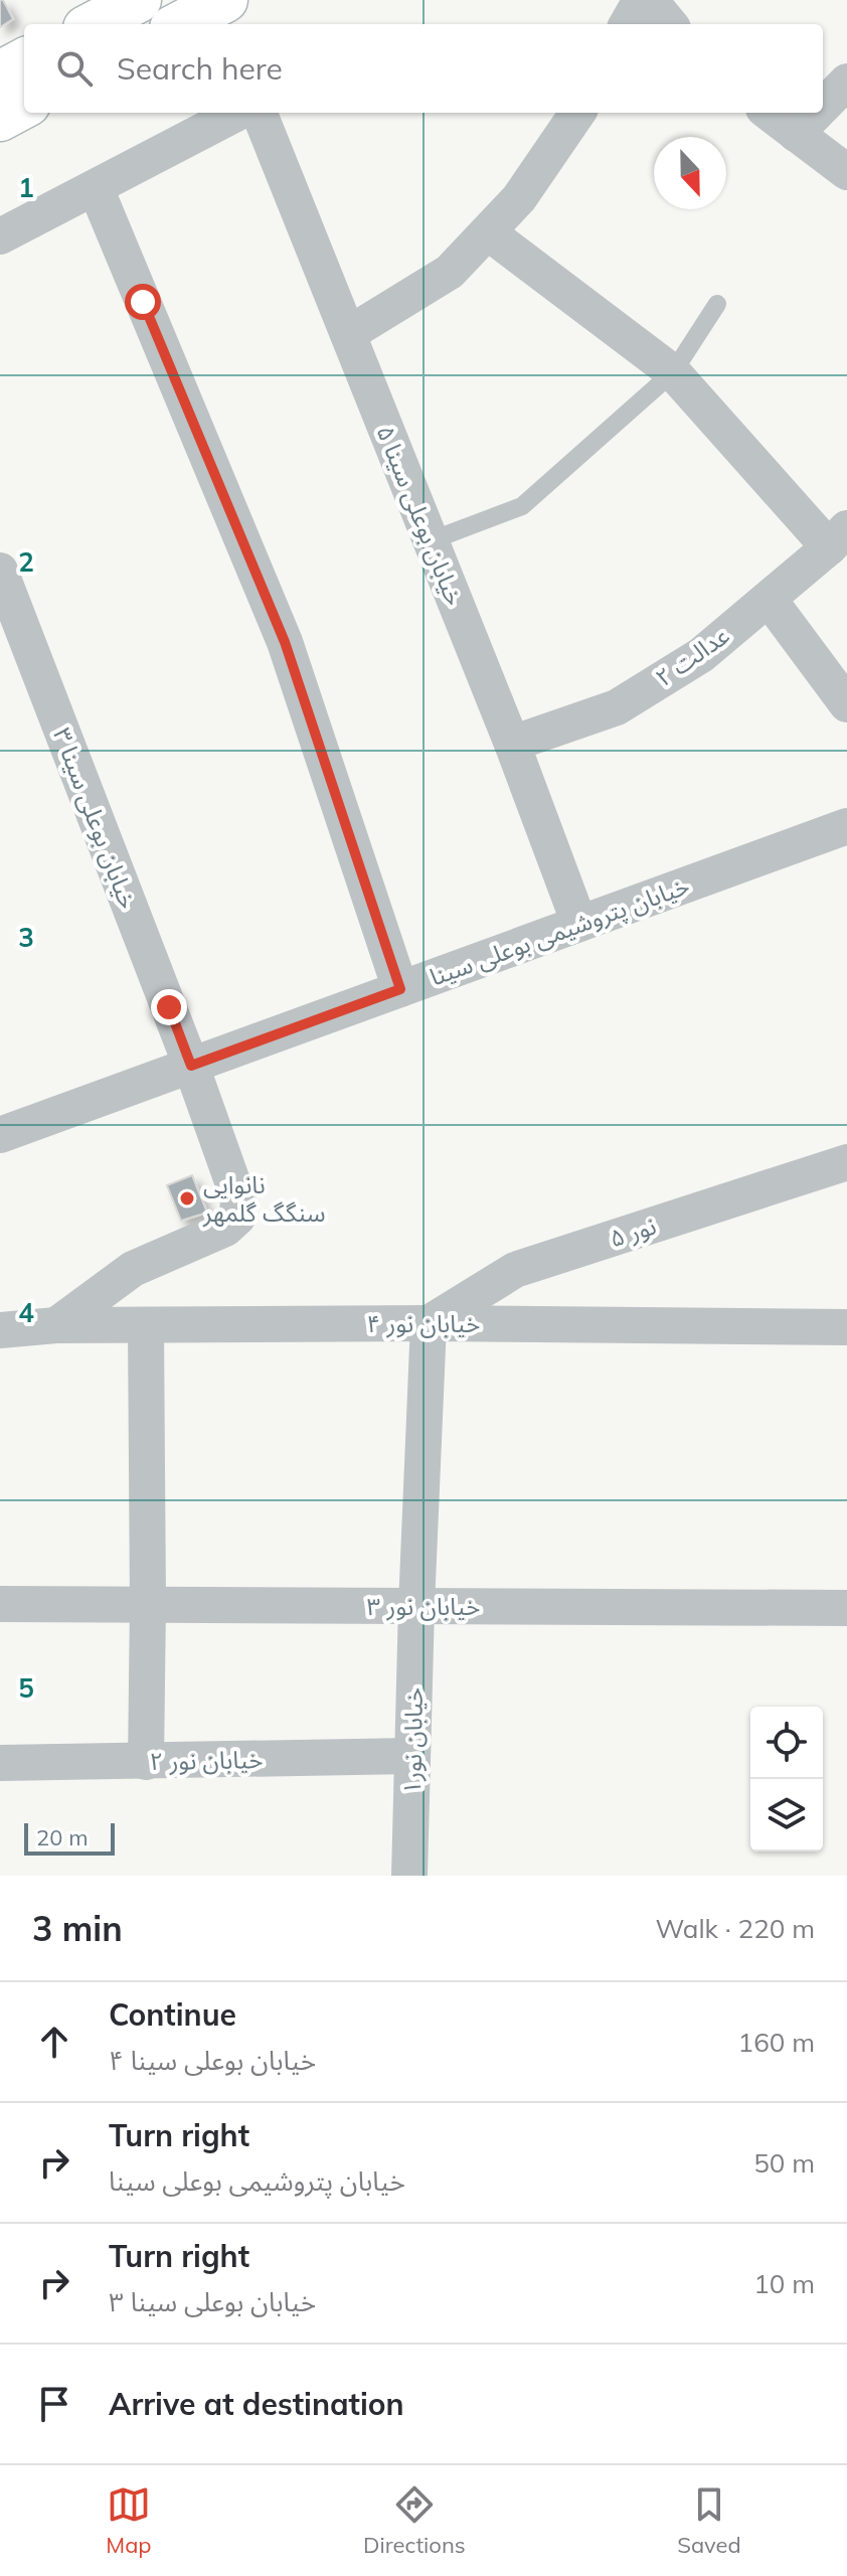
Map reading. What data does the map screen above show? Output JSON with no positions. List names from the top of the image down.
{
  "streets": {
    "street": [
      "خیابان بوعلی سینا ۵",
      "عدالت ۲",
      "خیابان بوعلی سینا ۳",
      "خیابان پتروشیمی بوعلی سینا",
      "نور ۵",
      "خیابان نور ۴",
      "خیابان نور ۳",
      "خیابان نور۱",
      "خیابان نور ۲"
    ]
  },
  "crossings": [
    ["خیابان بوعلی سینا ۵", "عدالت ۲"],
    ["خیابان بوعلی سینا ۵", "خیابان پتروشیمی بوعلی سینا"],
    ["خیابان بوعلی سینا ۳", "خیابان پتروشیمی بوعلی سینا"],
    ["خیابان بوعلی سینا ۳", "خیابان نور ۴"],
    ["نور ۵", "خیابان نور ۴"],
    ["نور ۵", "خیابان نور۱"],
    ["خیابان نور ۴", "خیابان نور۱"],
    ["خیابان نور ۳", "خیابان نور۱"],
    ["خیابان نور۱", "خیابان نور ۲"]
  ],
  "places": ["نانوایی سنگگ گلمهر"],
  "scale_bar": "20 m",
  "north": "bottom",
  "page": {
    "search": "Search here",
    "scale": "20 m",
    "heading": ["3 min", "Walk · 220 m"],
    "list": [
      ["Continue", "خیابان بوعلی سینا ۴", "160 m"],
      ["Turn right", "خیابان پتروشیمی بوعلی سینا", "50 m"],
      ["Turn right", "خیابان بوعلی سینا ۳", "10 m"],
      "Arrive at destination"
    ],
    "nav": ["Map", "Directions", "Saved"]
  },
  "grid": {
    "rows": [
      "1",
      "2",
      "3",
      "4",
      "5"
    ]
  }
}
